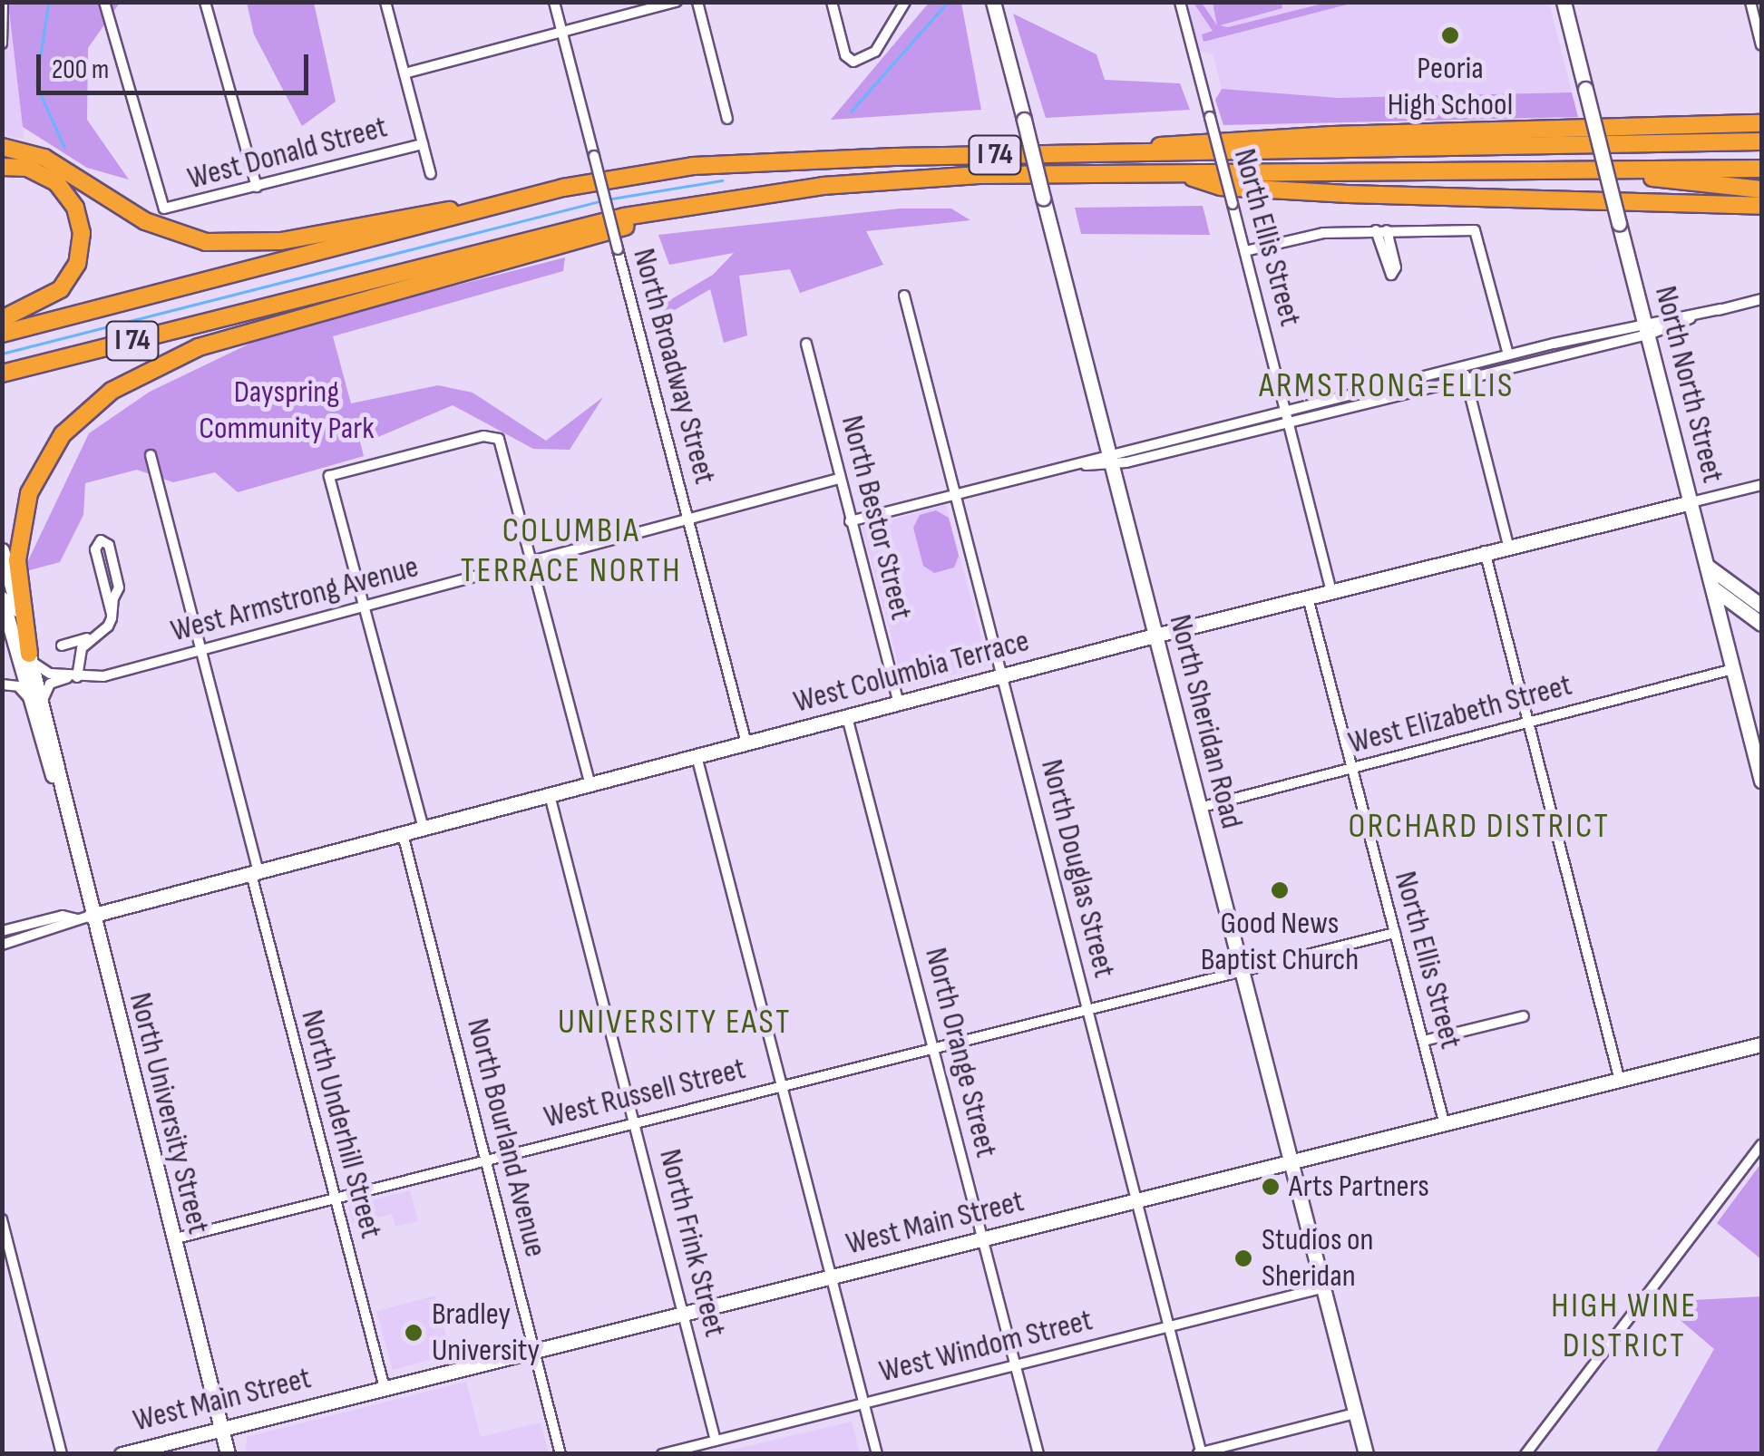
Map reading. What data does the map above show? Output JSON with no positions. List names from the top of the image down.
{
  "streets": {
    "highway": ["I 74"],
    "main road": [
      "North North Street",
      "West Columbia Terrace",
      "North Sheridan Road",
      "North University Street",
      "West Main Street"
    ],
    "street": [
      "West Donald Street",
      "North Ellis Street",
      "North Broadway Street",
      "North Bestor Street",
      "West Armstrong Avenue",
      "West Elizabeth Street",
      "North Douglas Street",
      "North Orange Street",
      "West Russell Street",
      "North Underhill Street",
      "North Bourland Avenue",
      "North Frink Street",
      "West Windom Street"
    ]
  },
  "crossings": [
    ["North Ellis Street", "West Columbia Terrace"],
    ["North Ellis Street", "West Elizabeth Street"],
    ["North Ellis Street", "West Russell Street"],
    ["North Ellis Street", "West Main Street"],
    ["North Broadway Street", "West Armstrong Avenue"],
    ["North Broadway Street", "West Columbia Terrace"],
    ["North North Street", "West Columbia Terrace"],
    ["North North Street", "West Elizabeth Street"],
    ["North Bestor Street", "West Armstrong Avenue"],
    ["North Bestor Street", "West Columbia Terrace"],
    ["West Armstrong Avenue", "North University Street"],
    ["West Armstrong Avenue", "North Underhill Street"],
    ["West Columbia Terrace", "North Sheridan Road"],
    ["West Columbia Terrace", "North Douglas Street"],
    ["West Columbia Terrace", "North Orange Street"],
    ["West Columbia Terrace", "North University Street"],
    ["West Columbia Terrace", "North Underhill Street"],
    ["West Columbia Terrace", "North Bourland Avenue"],
    ["West Columbia Terrace", "North Frink Street"],
    ["West Elizabeth Street", "North Sheridan Road"],
    ["North Sheridan Road", "West Russell Street"],
    ["North Sheridan Road", "West Main Street"],
    ["North Sheridan Road", "West Windom Street"],
    ["North Douglas Street", "West Russell Street"],
    ["North Douglas Street", "West Main Street"],
    ["North Douglas Street", "West Windom Street"],
    ["North Orange Street", "West Russell Street"],
    ["North Orange Street", "West Main Street"],
    ["North Orange Street", "West Windom Street"],
    ["West Russell Street", "North University Street"],
    ["West Russell Street", "North Underhill Street"],
    ["West Russell Street", "North Bourland Avenue"],
    ["West Russell Street", "North Frink Street"],
    ["North University Street", "West Main Street"],
    ["North Underhill Street", "West Main Street"],
    ["North Bourland Avenue", "West Main Street"],
    ["West Main Street", "North Frink Street"],
    ["North Frink Street", "West Windom Street"]
  ],
  "districts": [
    "ARMSTRONG-ELLIS",
    "COLUMBIA TERRACE NORTH",
    "ORCHARD DISTRICT",
    "UNIVERSITY EAST",
    "HIGH WINE DISTRICT"
  ],
  "parks": ["Dayspring Community Park"],
  "places": [
    "Peoria High School",
    "Good News Baptist Church",
    "Arts Partners",
    "Studios on Sheridan",
    "Bradley University"
  ],
  "scale_bar": "200 m"
}
